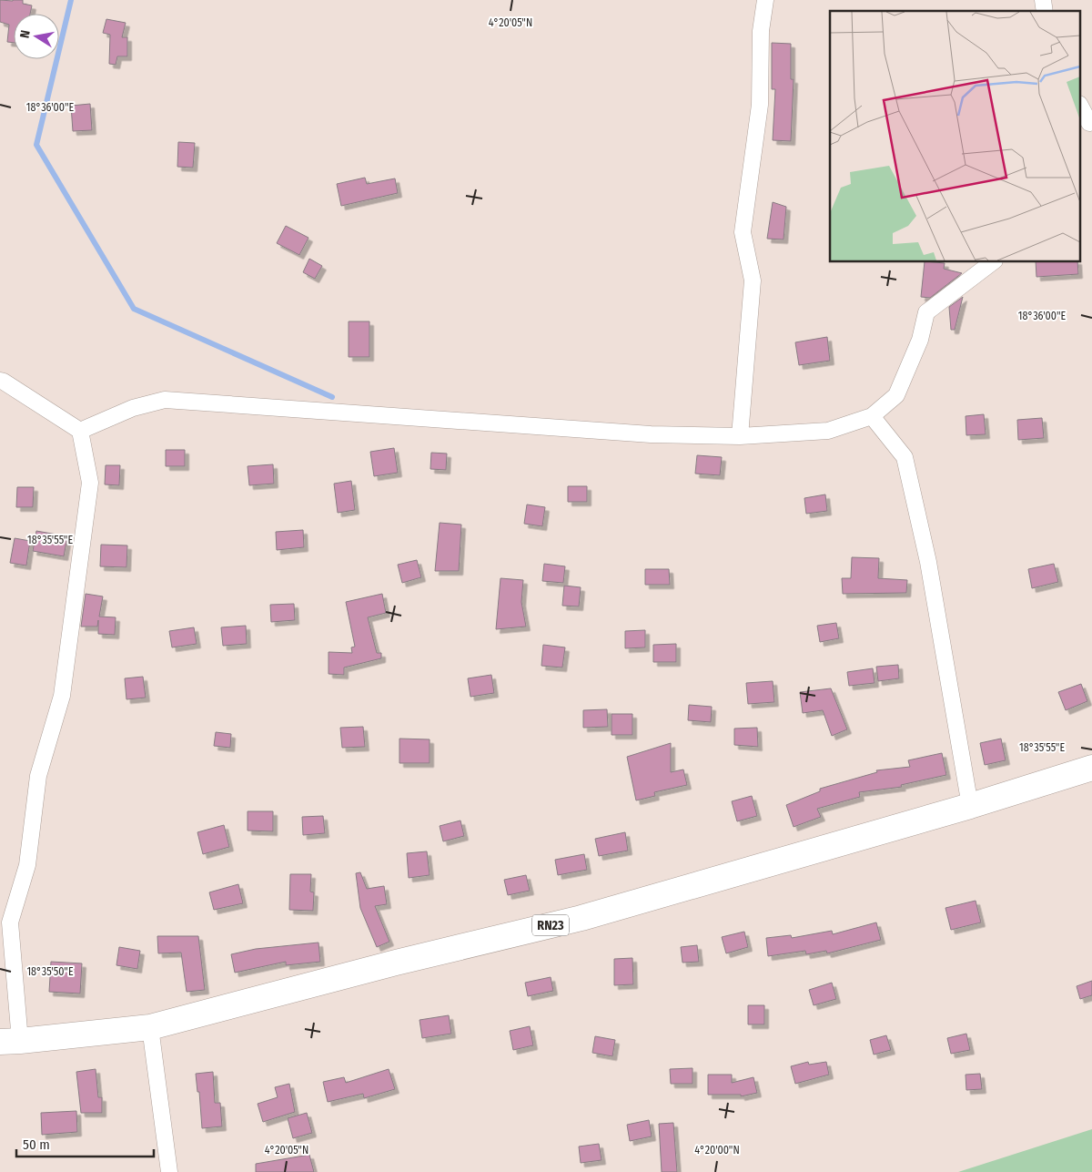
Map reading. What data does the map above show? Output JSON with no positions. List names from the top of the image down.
{
  "streets": {
    "main road": ["RN23"]
  },
  "scale_bar": "50 m",
  "north": "left",
  "coordinates": [
    "4°20'05\"N",
    "18°36'00\"E",
    "18°35'55\"E",
    "18°35'50\"E",
    "4°20'00\"N"
  ]
}
